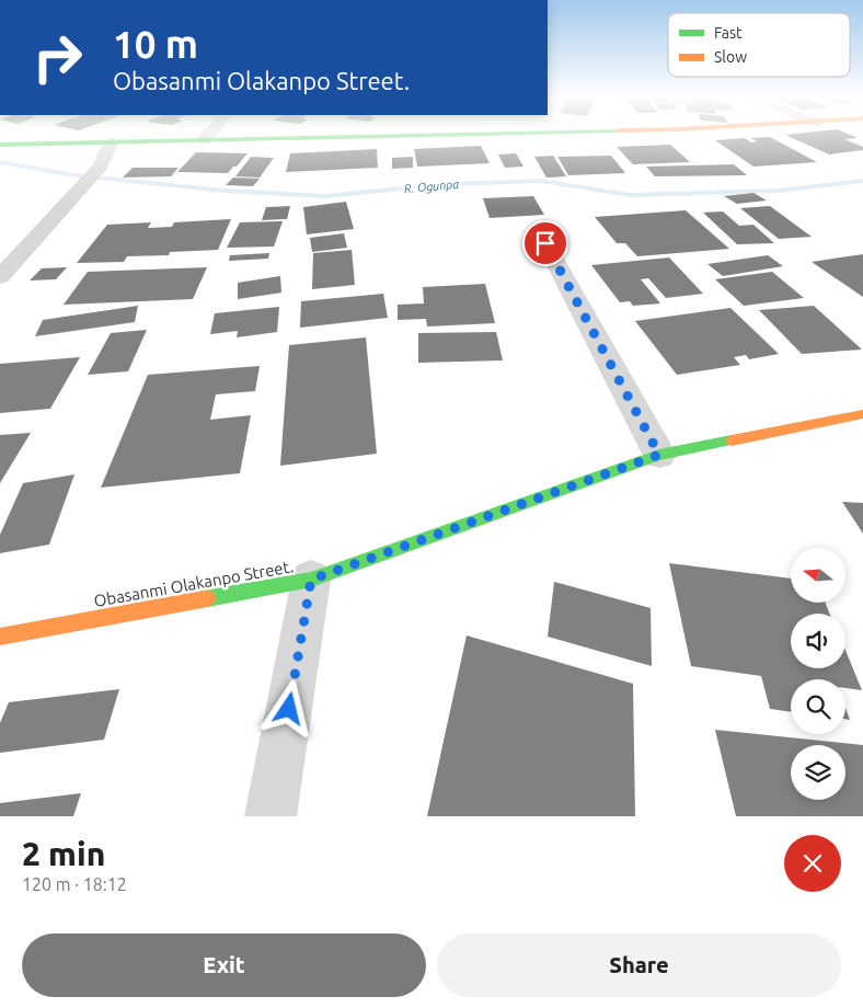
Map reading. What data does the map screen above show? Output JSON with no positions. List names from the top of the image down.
{
  "streets": {
    "street": ["Obasanmi Olakanpo Street."]
  },
  "water": ["R. Ogunpa"],
  "legend": ["Fast", "Slow"],
  "north": "left",
  "page": {
    "turn": ["10 m", "Obasanmi Olakanpo Street."],
    "heading": ["2 min", "120 m · 18:12"],
    "buttons": ["Exit", "Share"]
  }
}
